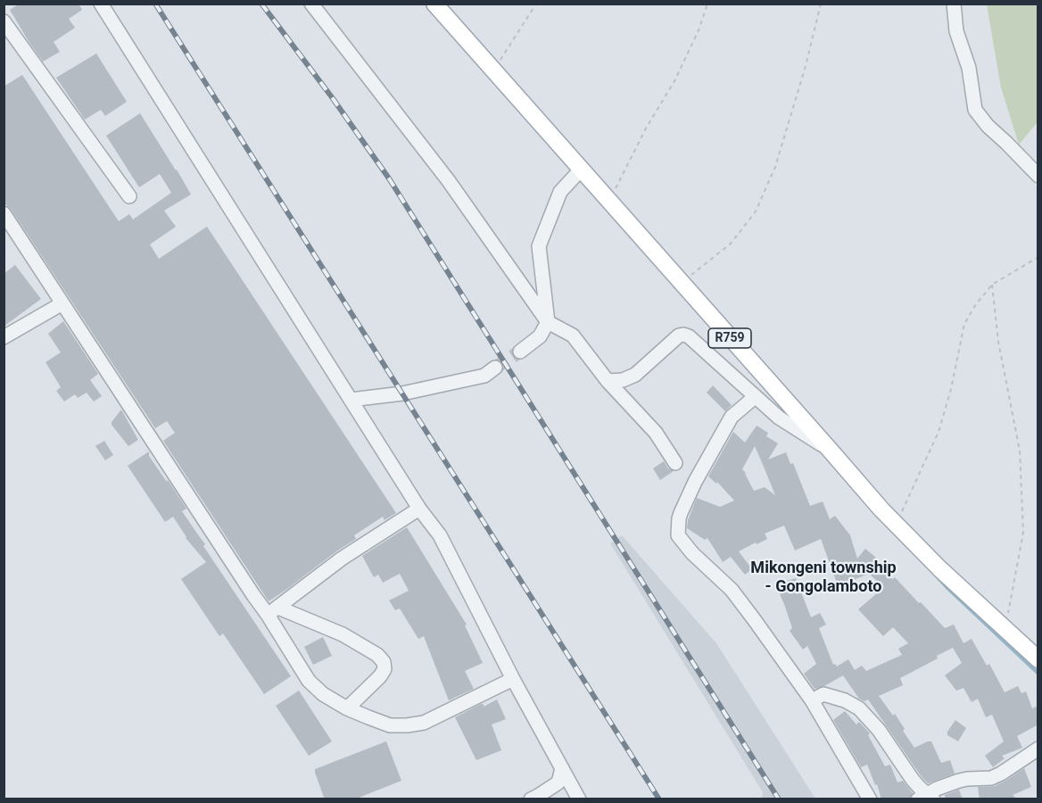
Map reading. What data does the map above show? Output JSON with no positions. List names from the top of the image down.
{
  "streets": {
    "main road": ["R759"]
  },
  "districts": ["Mikongeni township - Gongolamboto"]
}
